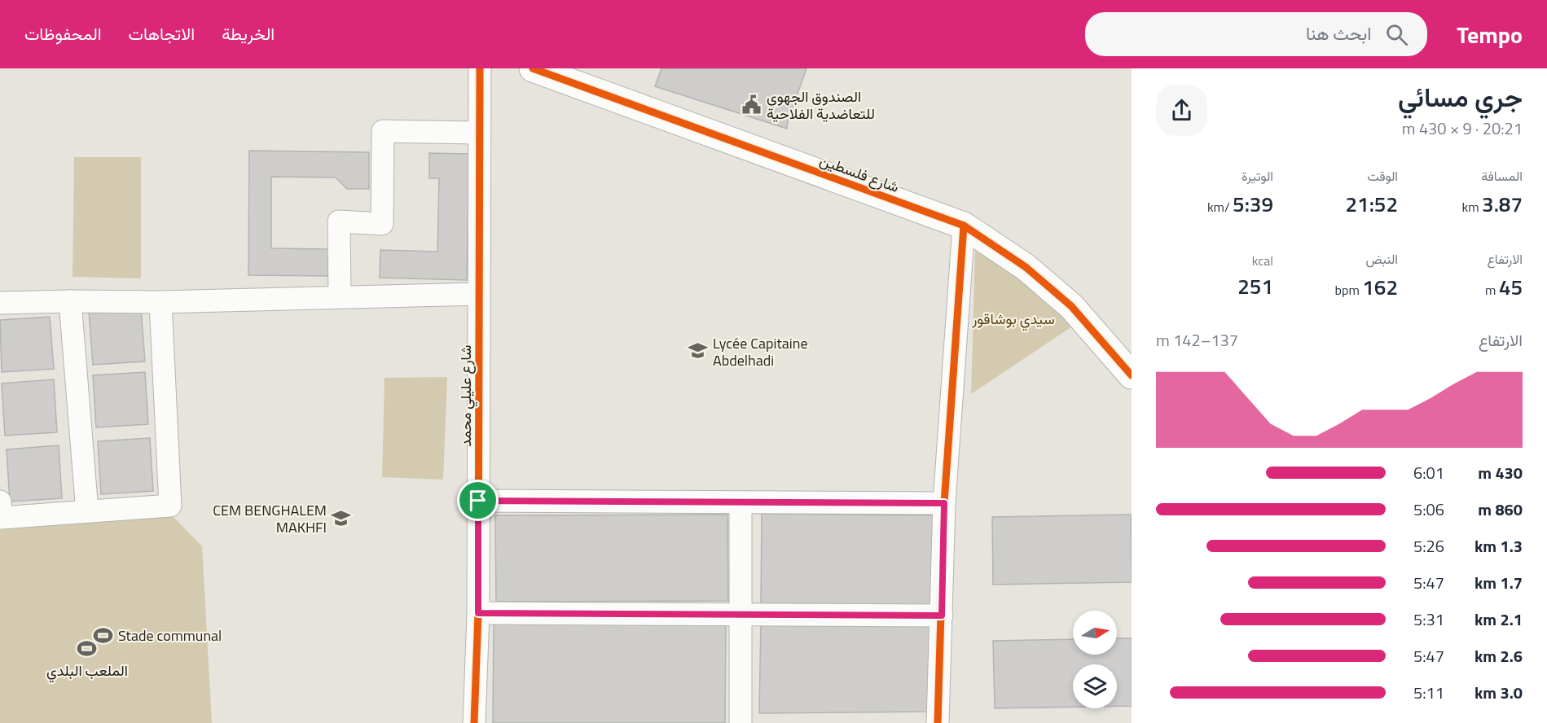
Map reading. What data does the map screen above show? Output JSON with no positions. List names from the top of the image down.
{
  "streets": {
    "street": ["شارع فلسطين", "شارع عليلي محمد"]
  },
  "parks": ["سيدي بوشاقور"],
  "places": {
    "public building": ["الصندوق الجهوي للتعاضدية الفلاحية"],
    "school or university": ["Lycée Capitaine Abdelhadi", "CEM BENGHALEM MAKHFI"],
    "sports": ["Stade communal", "الملعب البلدي"]
  },
  "north": "right",
  "page": {
    "header": "Tempo",
    "search": "ابحث هنا",
    "nav": ["الخريطة", "الاتجاهات", "المحفوظات"],
    "heading": ["جري مسائي", "20:21 · 9 × 430 m"],
    "stats": [
      ["المسافة", "3.87 km"],
      ["الوقت", "21:52"],
      ["الوتيرة", "5:39 /km"],
      ["الارتفاع", "45 m"],
      ["النبض", "162 bpm"],
      ["kcal", "251"]
    ],
    "chart": ["الارتفاع", "137–142 m"],
    "list": [
      {
        "name": "430 m",
        "note": "6:01"
      },
      {
        "name": "860 m",
        "note": "5:06"
      },
      {
        "name": "1.3 km",
        "note": "5:26"
      },
      {
        "name": "1.7 km",
        "note": "5:47"
      },
      {
        "name": "2.1 km",
        "note": "5:31"
      },
      {
        "name": "2.6 km",
        "note": "5:47"
      },
      {
        "name": "3.0 km",
        "note": "5:11"
      }
    ]
  }
}
